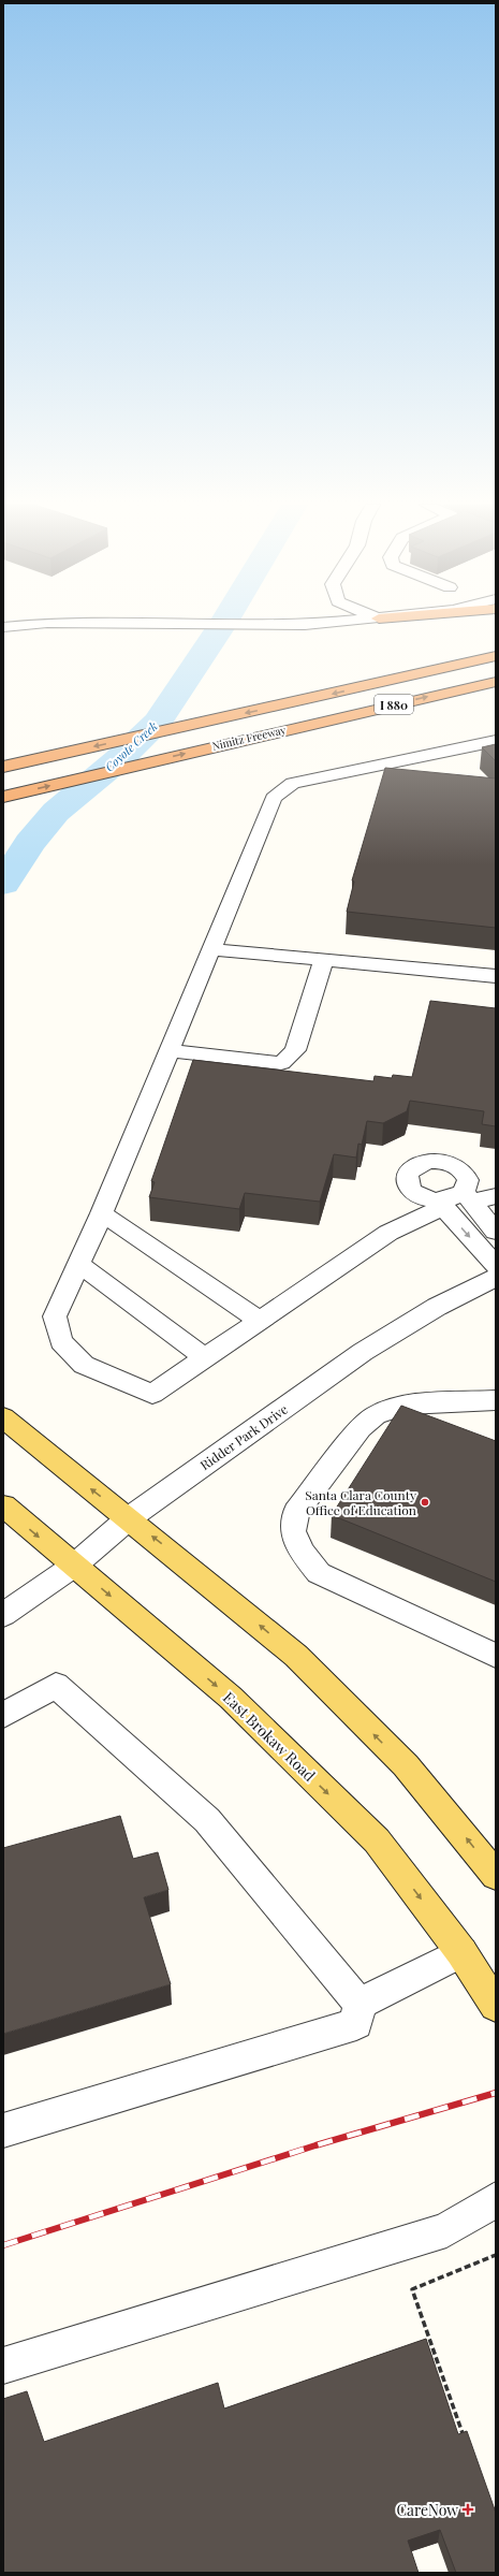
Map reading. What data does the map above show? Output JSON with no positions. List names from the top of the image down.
{
  "streets": {
    "highway": ["I 880", "Nimitz Freeway"],
    "main road": ["East Brokaw Road"],
    "street": ["Ridder Park Drive"]
  },
  "crossings": [
    ["Ridder Park Drive", "East Brokaw Road"]
  ],
  "water": ["Coyote Creek"],
  "places": {
    "other": ["Santa Clara County Office of Education"],
    "health": ["CareNow"]
  }
}
